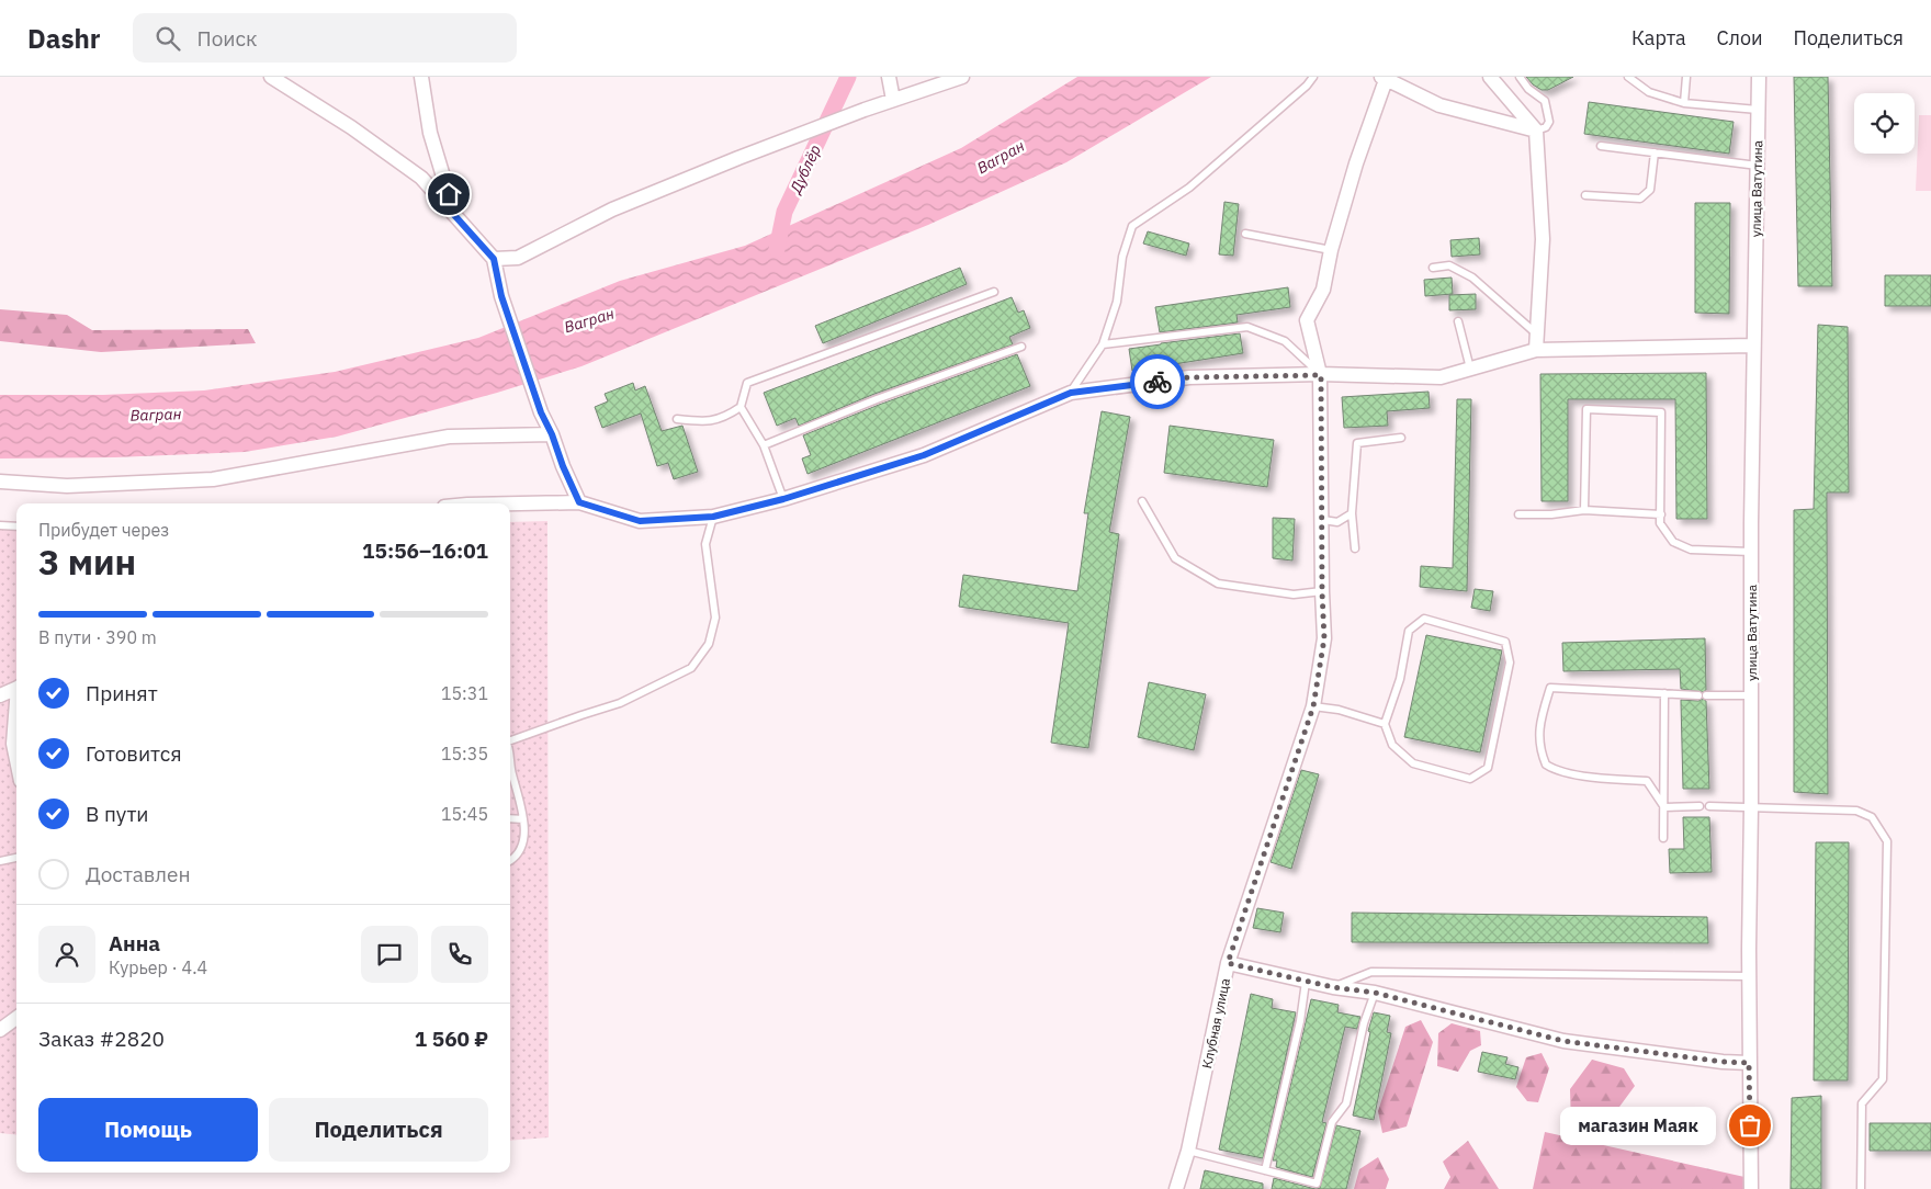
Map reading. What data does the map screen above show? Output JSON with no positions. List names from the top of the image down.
{
  "streets": {
    "street": ["улица Ватутина", "Клубная улица"]
  },
  "water": ["Вагран", "Дублёр"],
  "places": ["магазин Маяк"],
  "page": {
    "header": "Dashr",
    "search": "Поиск",
    "nav": ["Карта", "Слои", "Поделиться"],
    "heading": ["3 мин", "Прибудет через", "15:56–16:01"],
    "panel": [
      "Анна",
      "Курьер · 4.4",
      "Заказ #2820",
      "1 560 ₽"
    ],
    "bar": "В пути · 390 m",
    "list": [
      ["Принят", "15:31"],
      ["Готовится", "15:35"],
      ["В пути", "15:45"],
      "Доставлен"
    ],
    "buttons": ["Помощь", "Поделиться"],
    "bubble": "магазин Маяк"
  }
}
